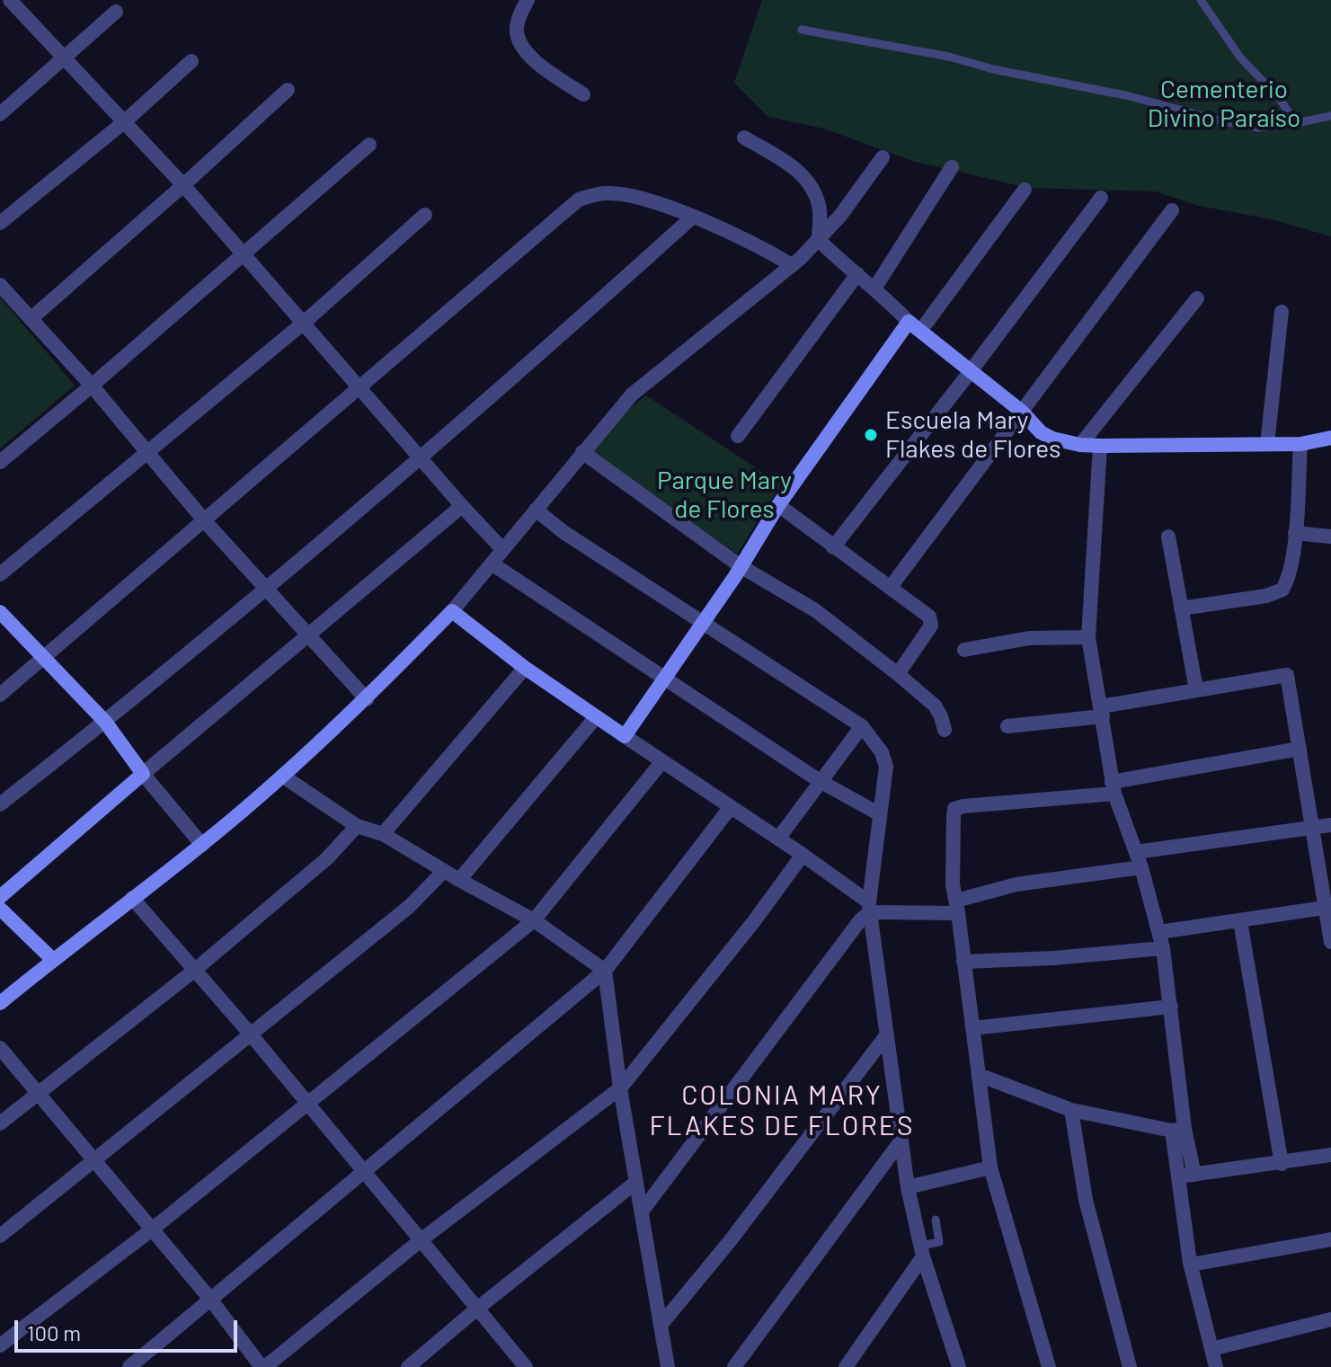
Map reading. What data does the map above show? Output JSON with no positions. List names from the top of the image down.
{
  "districts": ["COLONIA MARY FLAKES DE FLORES"],
  "parks": ["Cementerio Divino Paraíso", "Parque Mary de Flores"],
  "places": ["Escuela Mary Flakes de Flores"],
  "scale_bar": "100 m"
}
